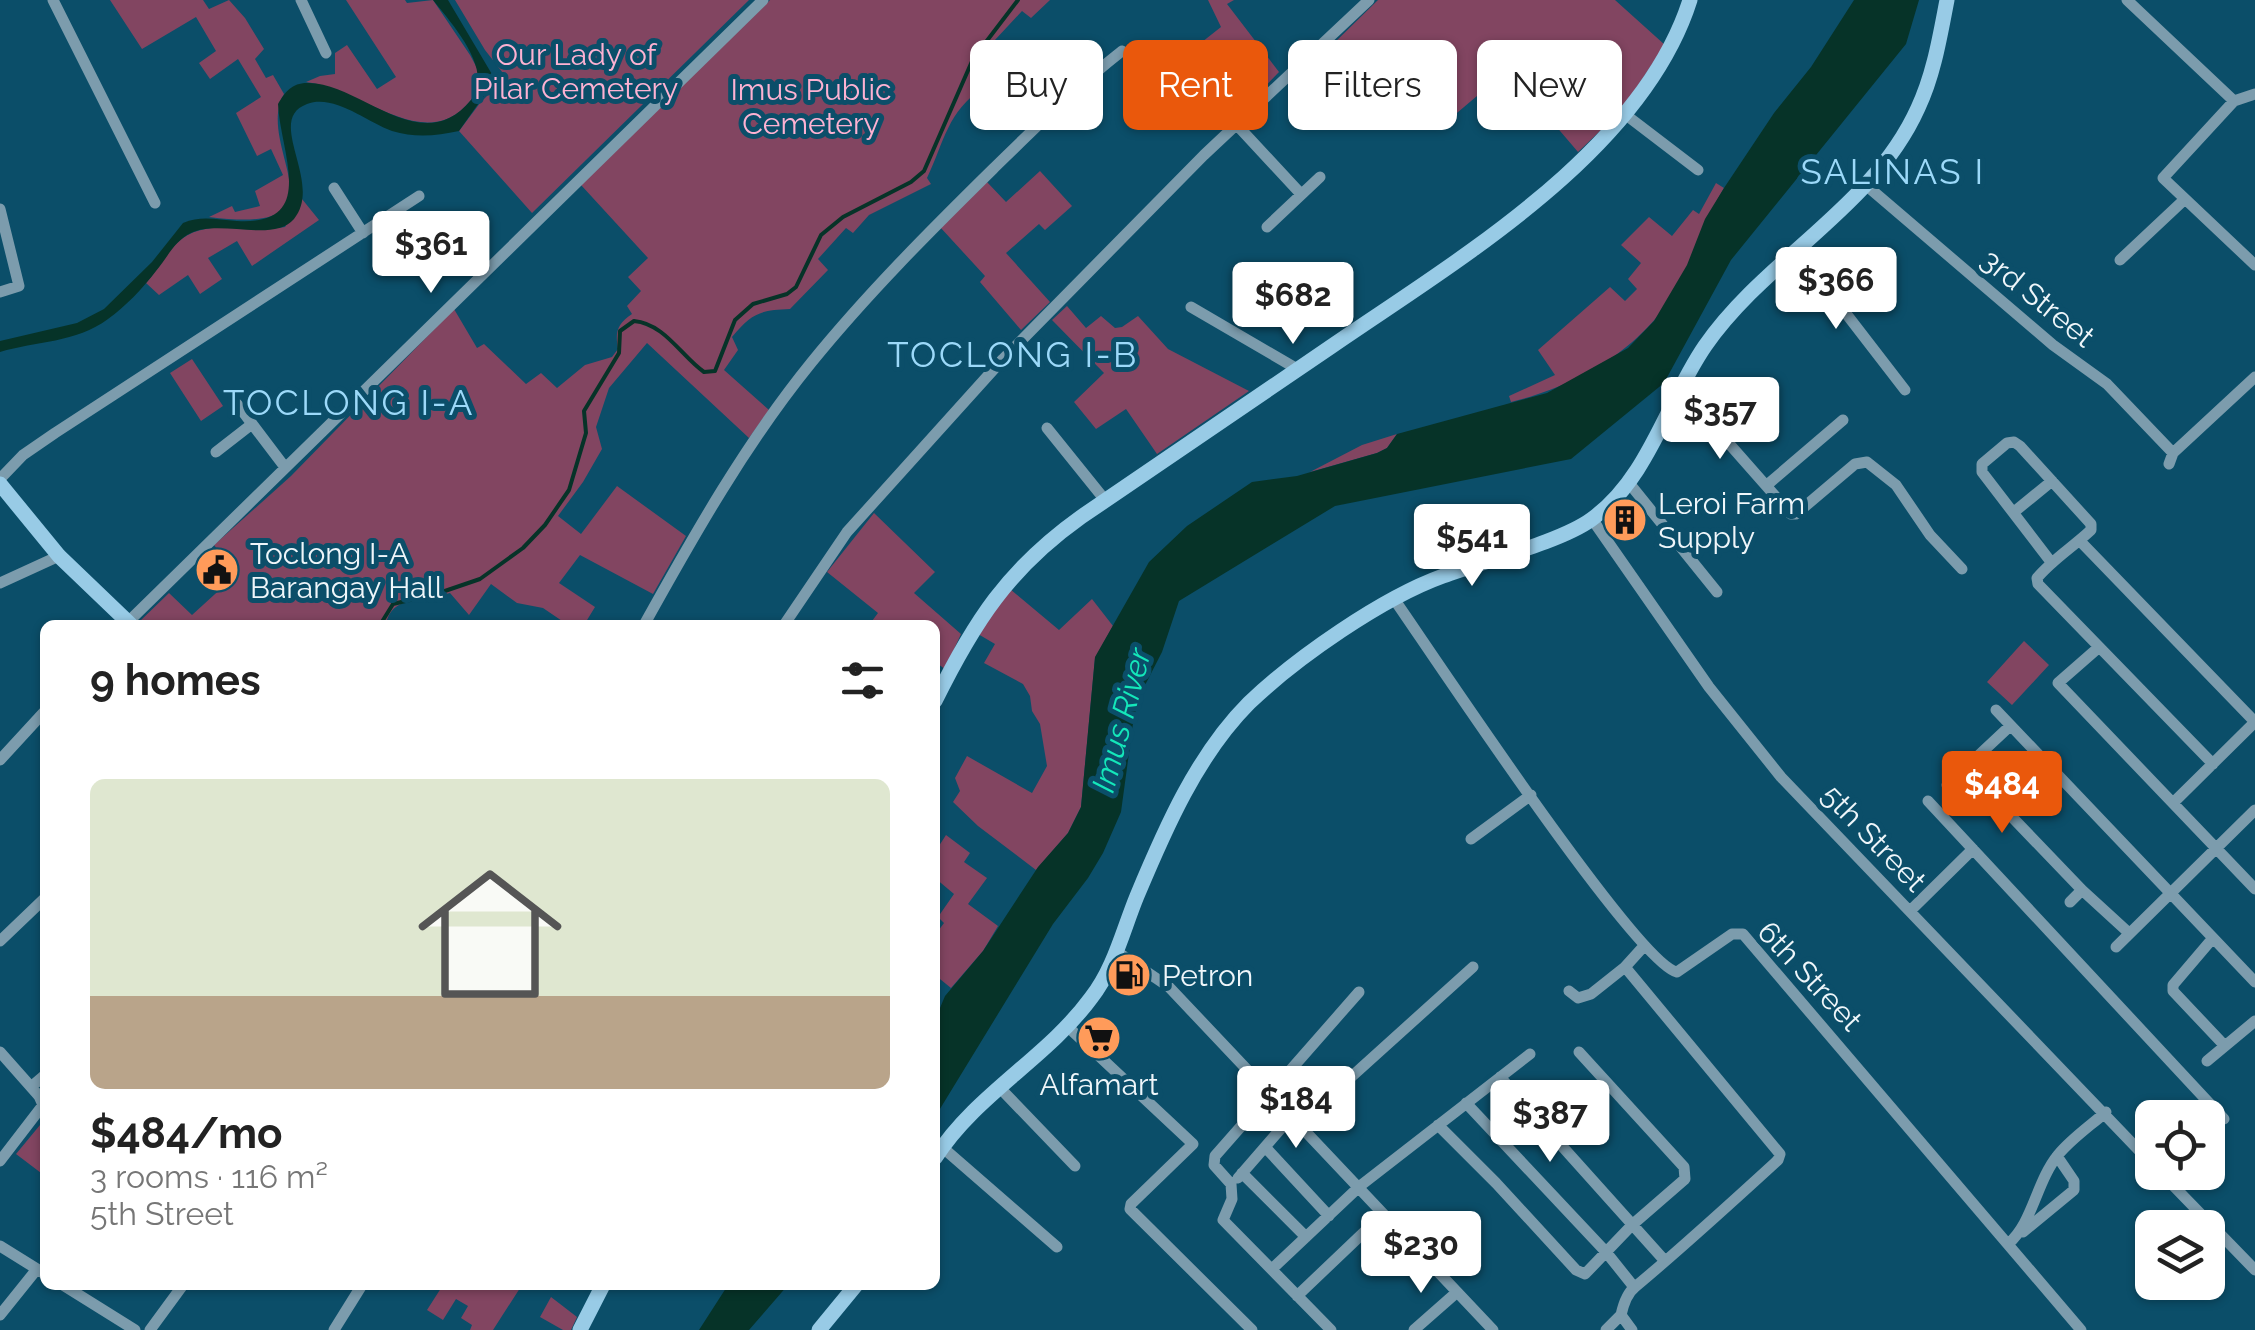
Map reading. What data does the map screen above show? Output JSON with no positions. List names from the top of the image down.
{
  "streets": {
    "street": ["3rd Street", "5th Street", "6th Street"]
  },
  "districts": ["SALINAS I", "TOCLONG I-B", "TOCLONG I-A"],
  "water": ["Imus River"],
  "parks": ["Our Lady of Pilar Cemetery", "Imus Public Cemetery"],
  "places": {
    "building": ["Leroi Farm Supply"],
    "public building": ["Toclong I-A Barangay Hall"],
    "fuel station": ["Petron"],
    "supermarket": ["Alfamart"]
  },
  "page": {
    "chip": [
      "Buy",
      "Rent",
      "Filters",
      "New"
    ],
    "price": [
      "$361",
      "$366",
      "$682",
      "$357",
      "$541",
      "$484",
      "$184",
      "$387",
      "$230"
    ],
    "heading": "9 homes",
    "list": [
      {
        "name": "$484/mo",
        "note": "3 rooms · 116 m² · 5th Street"
      }
    ]
  }
}
